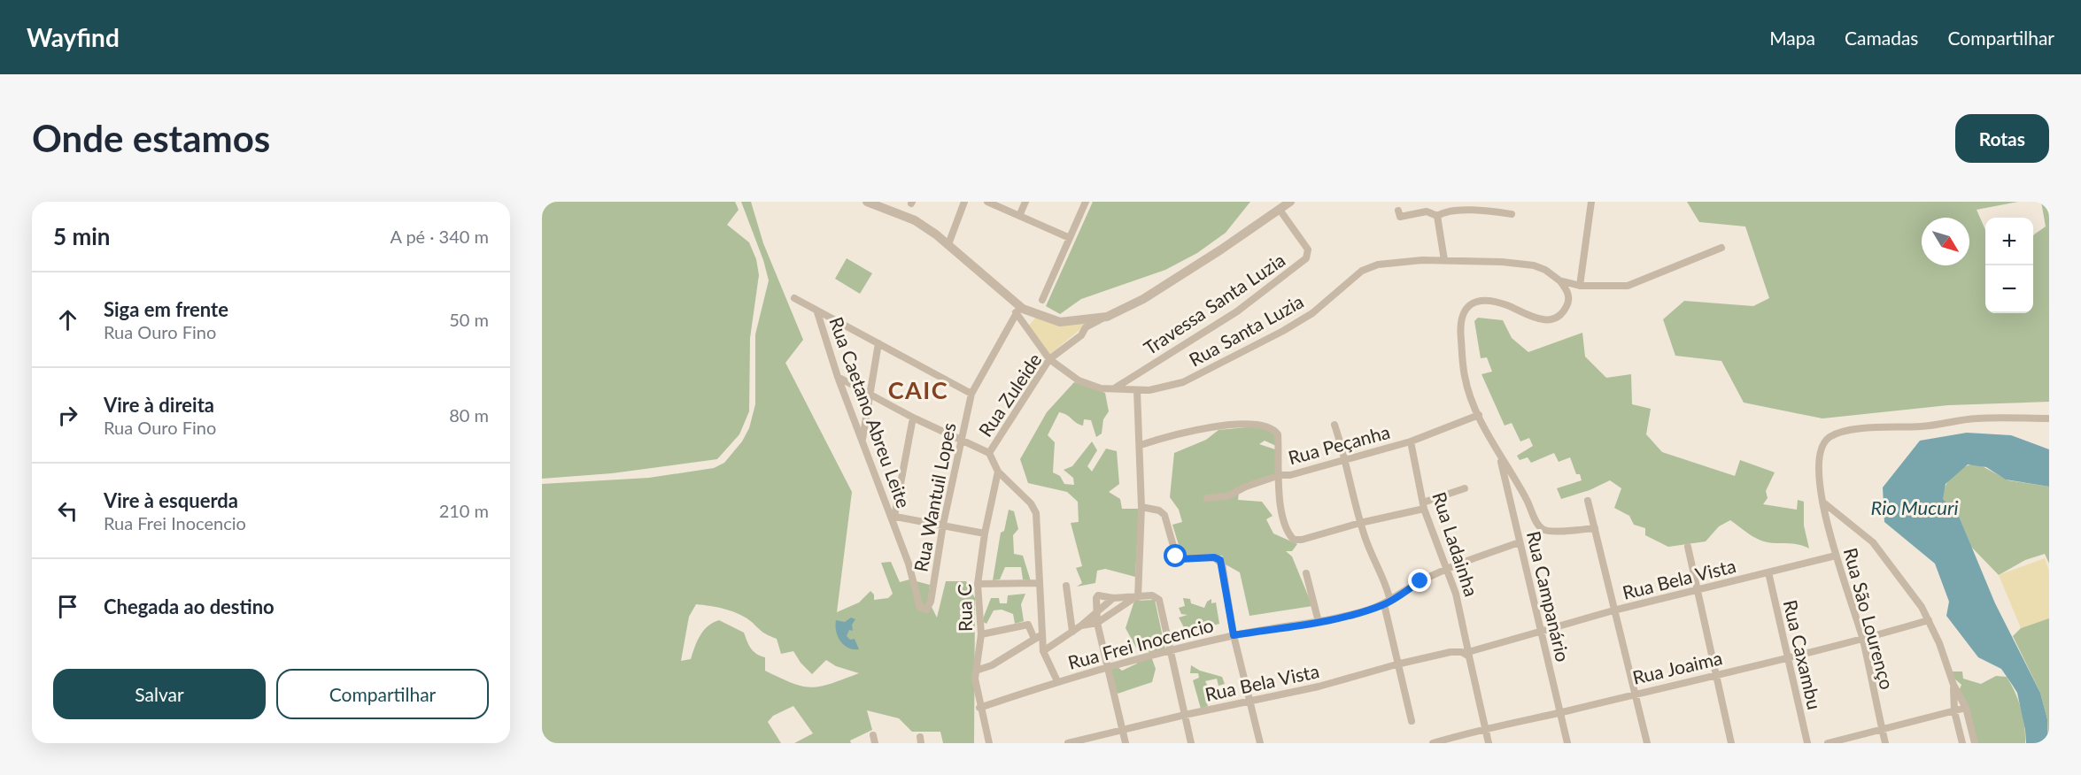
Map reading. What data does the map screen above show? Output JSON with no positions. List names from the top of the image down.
{
  "streets": {
    "street": [
      "Travessa Santa Luzia",
      "Rua Santa Luzia",
      "Rua Zuleide",
      "Rua Caetano Abreu Leite",
      "Rua Peçanha",
      "Rua Wantuil Lopes",
      "Rua Ladainha",
      "Rua Bela Vista",
      "Rua Campanário",
      "Rua C",
      "Rua São Lourenço",
      "Rua Frei Inocencio",
      "Rua Caxambu",
      "Rua Joaima"
    ]
  },
  "crossings": [
    ["Travessa Santa Luzia", "Rua Santa Luzia"],
    ["Rua Santa Luzia", "Rua Zuleide"],
    ["Rua Santa Luzia", "Rua Wantuil Lopes"],
    ["Rua Santa Luzia", "Rua Campanário"],
    ["Rua Caetano Abreu Leite", "Rua Wantuil Lopes"],
    ["Rua Peçanha", "Rua Ladainha"],
    ["Rua Peçanha", "Rua Campanário"],
    ["Rua Ladainha", "Rua Bela Vista"],
    ["Rua Ladainha", "Rua Frei Inocencio"],
    ["Rua Ladainha", "Rua Joaima"],
    ["Rua Bela Vista", "Rua Campanário"],
    ["Rua Bela Vista", "Rua São Lourenço"],
    ["Rua Bela Vista", "Rua Caxambu"],
    ["Rua Campanário", "Rua Frei Inocencio"],
    ["Rua Campanário", "Rua Joaima"],
    ["Rua C", "Rua Frei Inocencio"],
    ["Rua São Lourenço", "Rua Joaima"],
    ["Rua Caxambu", "Rua Joaima"]
  ],
  "districts": ["CAIC"],
  "water": ["Rio Mucuri"],
  "north": "bottom right",
  "page": {
    "header": "Wayfind",
    "nav": ["Mapa", "Camadas", "Compartilhar"],
    "buttons": [
      "Rotas",
      ["Salvar", "Compartilhar"]
    ],
    "title": "Onde estamos",
    "heading": ["5 min", "A pé · 340 m"],
    "map_buttons": ["+", "−"],
    "list": [
      ["Siga em frente", "Rua Ouro Fino", "50 m"],
      ["Vire à direita", "Rua Ouro Fino", "80 m"],
      ["Vire à esquerda", "Rua Frei Inocencio", "210 m"],
      "Chegada ao destino"
    ]
  }
}
